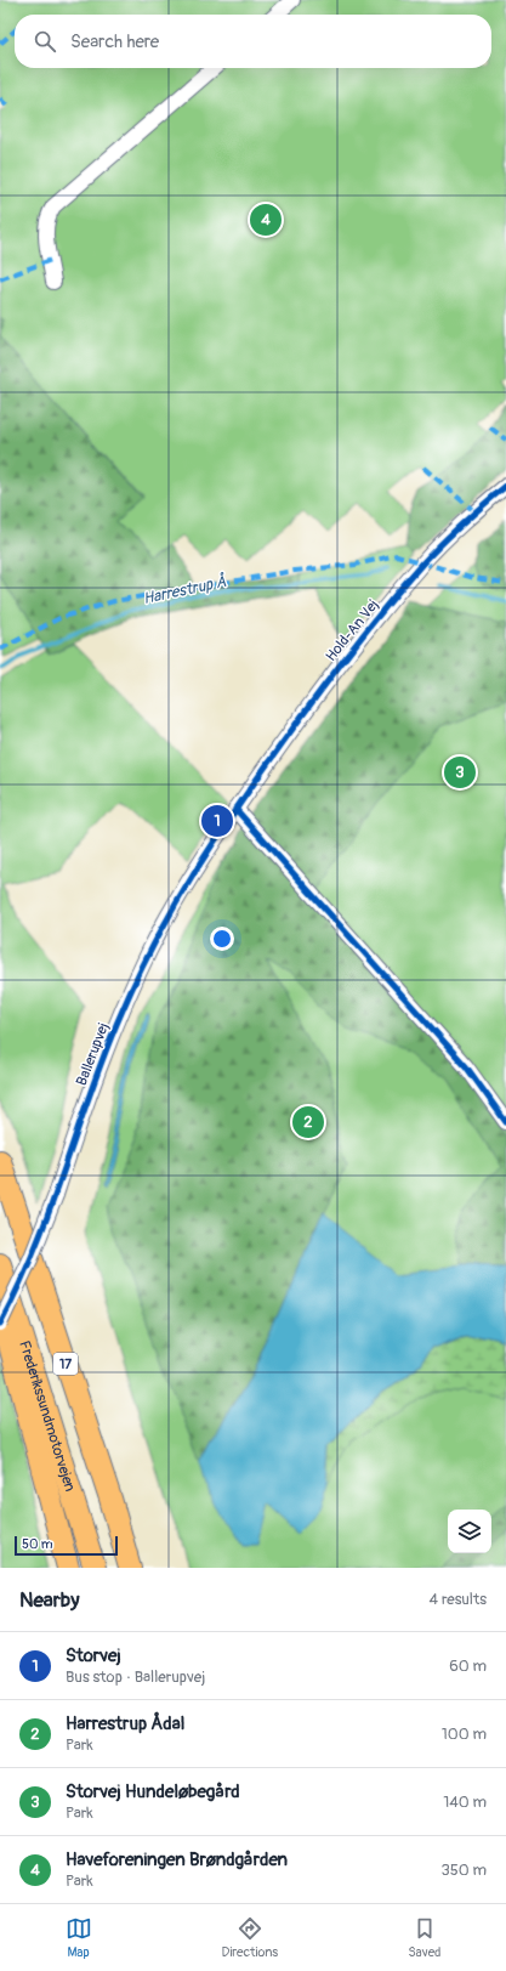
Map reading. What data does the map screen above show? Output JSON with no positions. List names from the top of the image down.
{
  "streets": {
    "highway": ["17", "Frederikssundmotorvejen"],
    "street": ["Hold-An Vej", "Ballerupvej"]
  },
  "crossings": [
    ["Hold-An Vej", "Ballerupvej"]
  ],
  "water": ["Harrestrup Å"],
  "scale_bar": "50 m",
  "page": {
    "search": "Search here",
    "pins": [
      "4",
      "3",
      "1",
      "2"
    ],
    "scale": "50 m",
    "heading": ["Nearby", "4 results"],
    "list": [
      {
        "mark": "1",
        "name": "Storvej",
        "note": "Bus stop · Ballerupvej",
        "value": "60 m"
      },
      {
        "mark": "2",
        "name": "Harrestrup Ådal",
        "note": "Park",
        "value": "100 m"
      },
      {
        "mark": "3",
        "name": "Storvej Hundeløbegård",
        "note": "Park",
        "value": "140 m"
      },
      {
        "mark": "4",
        "name": "Haveforeningen Brøndgården",
        "note": "Park",
        "value": "350 m"
      }
    ],
    "nav": ["Map", "Directions", "Saved"]
  }
}
